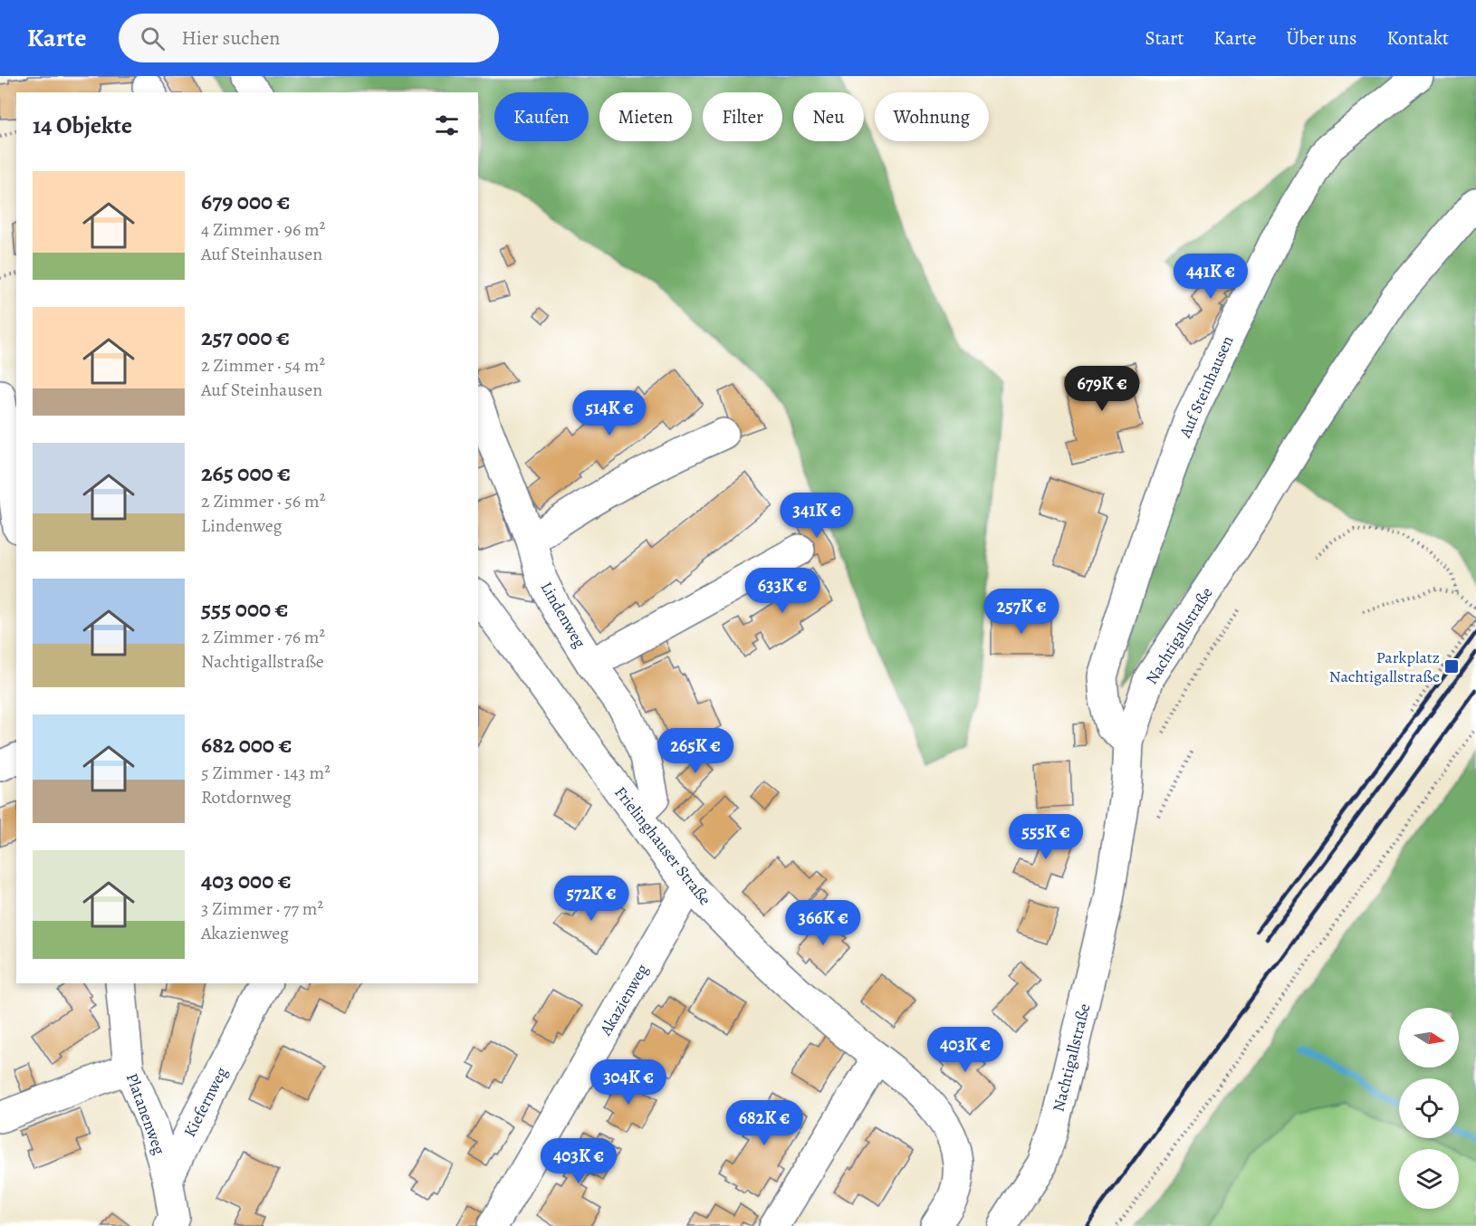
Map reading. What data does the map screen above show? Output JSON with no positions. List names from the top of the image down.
{
  "streets": {
    "street": [
      "Auf Steinhausen",
      "Lindenweg",
      "Nachtigallstraße",
      "Frielinghauser Straße",
      "Akazienweg",
      "Kiefernweg",
      "Platanenweg"
    ]
  },
  "crossings": [
    ["Auf Steinhausen", "Nachtigallstraße"],
    ["Lindenweg", "Frielinghauser Straße"],
    ["Frielinghauser Straße", "Akazienweg"],
    ["Kiefernweg", "Platanenweg"]
  ],
  "places": {
    "transit": ["Parkplatz Nachtigallstraße"]
  },
  "north": "right",
  "page": {
    "header": "Karte",
    "search": "Hier suchen",
    "nav": [
      "Start",
      "Karte",
      "Über uns",
      "Kontakt"
    ],
    "chip": [
      "Kaufen",
      "Mieten",
      "Filter",
      "Neu",
      "Wohnung"
    ],
    "heading": "14 Objekte",
    "list": [
      {
        "name": "679 000 €",
        "note": "4 Zimmer · 96 m² · Auf Steinhausen"
      },
      {
        "name": "257 000 €",
        "note": "2 Zimmer · 54 m² · Auf Steinhausen"
      },
      {
        "name": "265 000 €",
        "note": "2 Zimmer · 56 m² · Lindenweg"
      },
      {
        "name": "555 000 €",
        "note": "2 Zimmer · 76 m² · Nachtigallstraße"
      },
      {
        "name": "682 000 €",
        "note": "5 Zimmer · 143 m² · Rotdornweg"
      },
      {
        "name": "403 000 €",
        "note": "3 Zimmer · 77 m² · Akazienweg"
      }
    ],
    "price": [
      "441K €",
      "679K €",
      "514K €",
      "341K €",
      "633K €",
      "257K €",
      "265K €",
      "555K €",
      "572K €",
      "366K €",
      "403K €",
      "304K €",
      "682K €",
      "403K €"
    ]
  }
}
